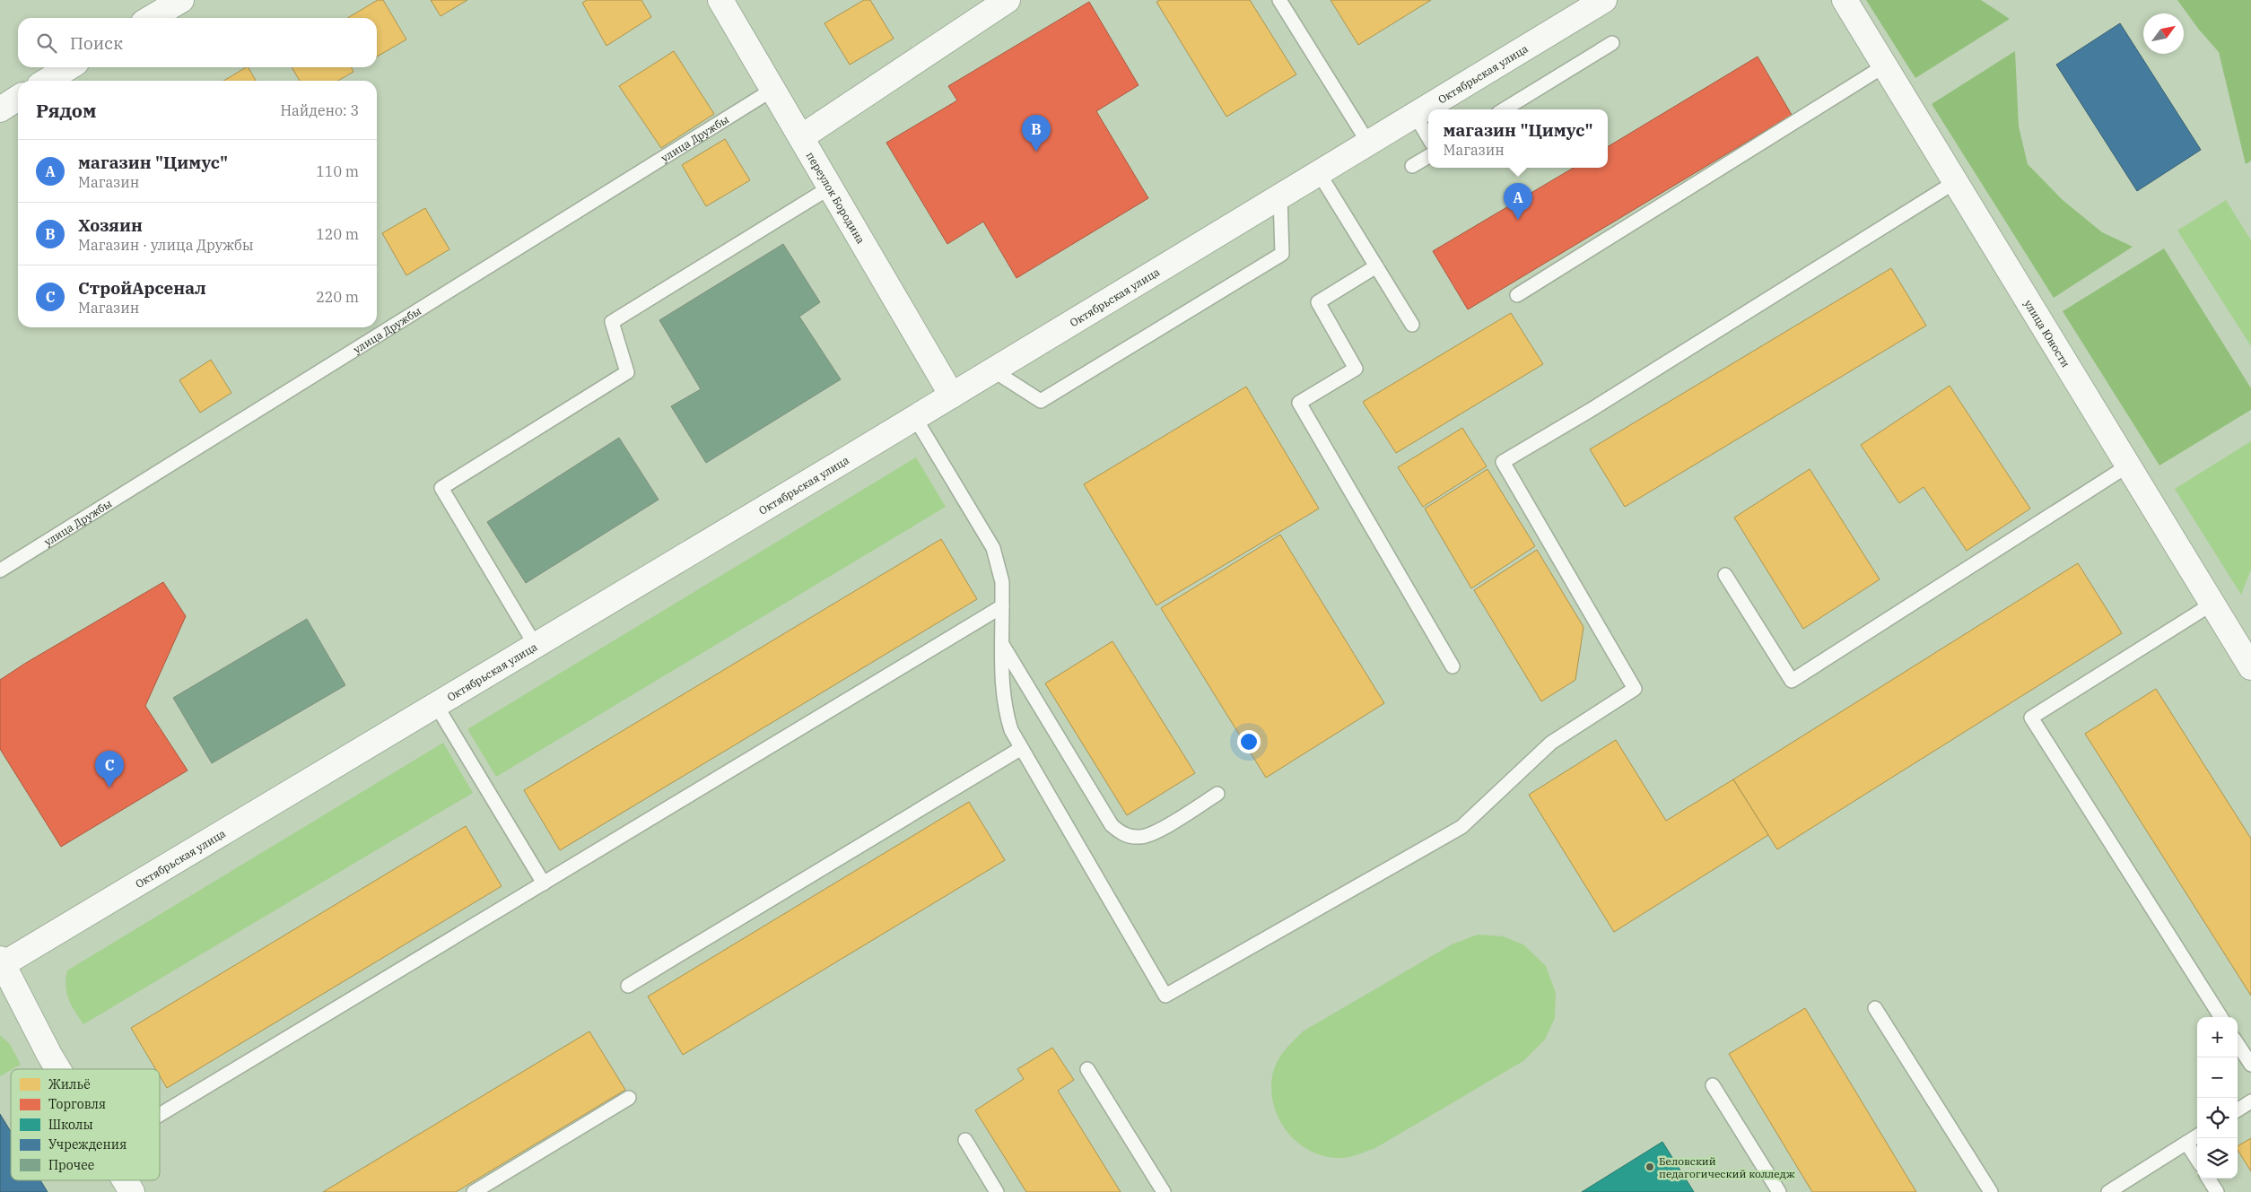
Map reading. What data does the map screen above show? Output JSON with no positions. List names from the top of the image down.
{
  "streets": {
    "street": ["Октябрьская улица", "переулок Бородина", "улица Юности"],
    "lane": ["улица Дружбы"]
  },
  "crossings": [
    ["Октябрьская улица", "переулок Бородина"],
    ["улица Дружбы", "переулок Бородина"]
  ],
  "places": ["Беловский педагогический колледж"],
  "legend": [
    "Жильё",
    "Торговля",
    "Школы",
    "Учреждения",
    "Прочее"
  ],
  "north": "top right",
  "page": {
    "search": "Поиск",
    "heading": ["Рядом", "Найдено: 3"],
    "popup": ["магазин \"Цимус\"", "Магазин"],
    "pins": ["B", "A", "C"],
    "list": [
      {
        "mark": "A",
        "name": "магазин \"Цимус\"",
        "note": "Магазин",
        "value": "110 m"
      },
      {
        "mark": "B",
        "name": "Хозяин",
        "note": "Магазин · улица Дружбы",
        "value": "120 m"
      },
      {
        "mark": "C",
        "name": "СтройАрсенал",
        "note": "Магазин",
        "value": "220 m"
      }
    ],
    "map_buttons": ["+", "−"]
  }
}
